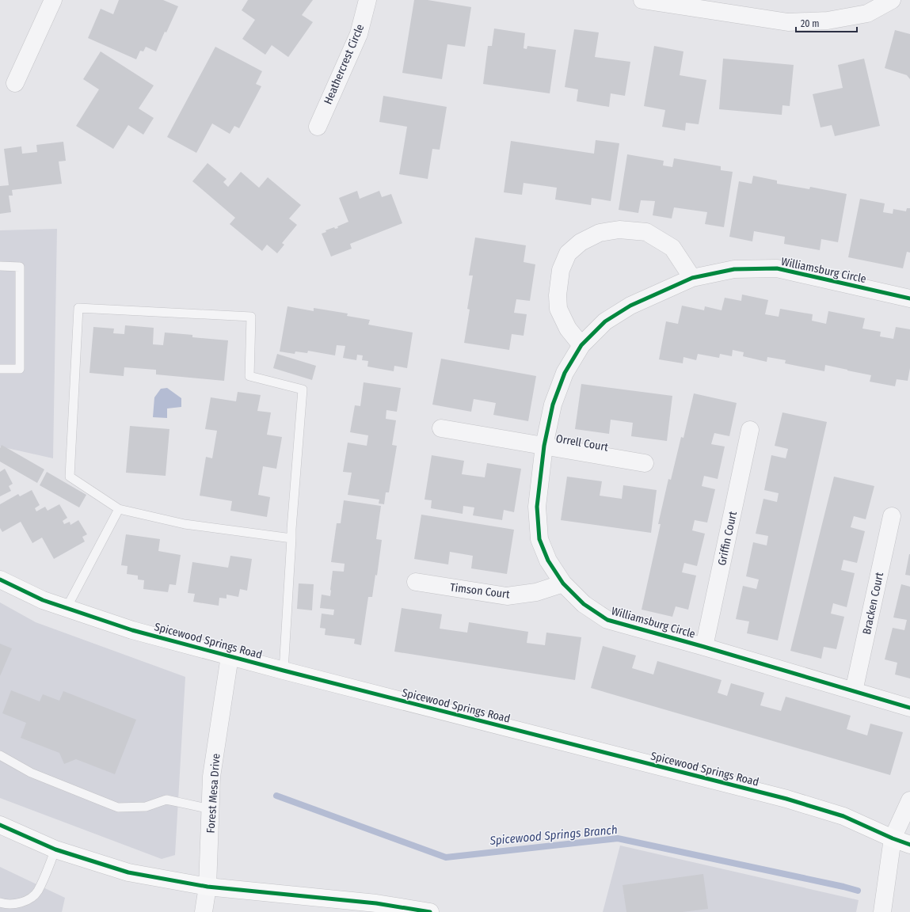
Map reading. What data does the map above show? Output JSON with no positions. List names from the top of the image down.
{
  "streets": {
    "main road": ["Spicewood Springs Road"],
    "street": [
      "Heathercrest Circle",
      "Williamsburg Circle",
      "Orrell Court",
      "Griffin Court",
      "Timson Court",
      "Bracken Court",
      "Forest Mesa Drive"
    ]
  },
  "crossings": [
    ["Williamsburg Circle", "Orrell Court"],
    ["Williamsburg Circle", "Griffin Court"],
    ["Williamsburg Circle", "Timson Court"],
    ["Williamsburg Circle", "Bracken Court"],
    ["Spicewood Springs Road", "Forest Mesa Drive"]
  ],
  "water": ["Spicewood Springs Branch"],
  "scale_bar": "20 m"
}
